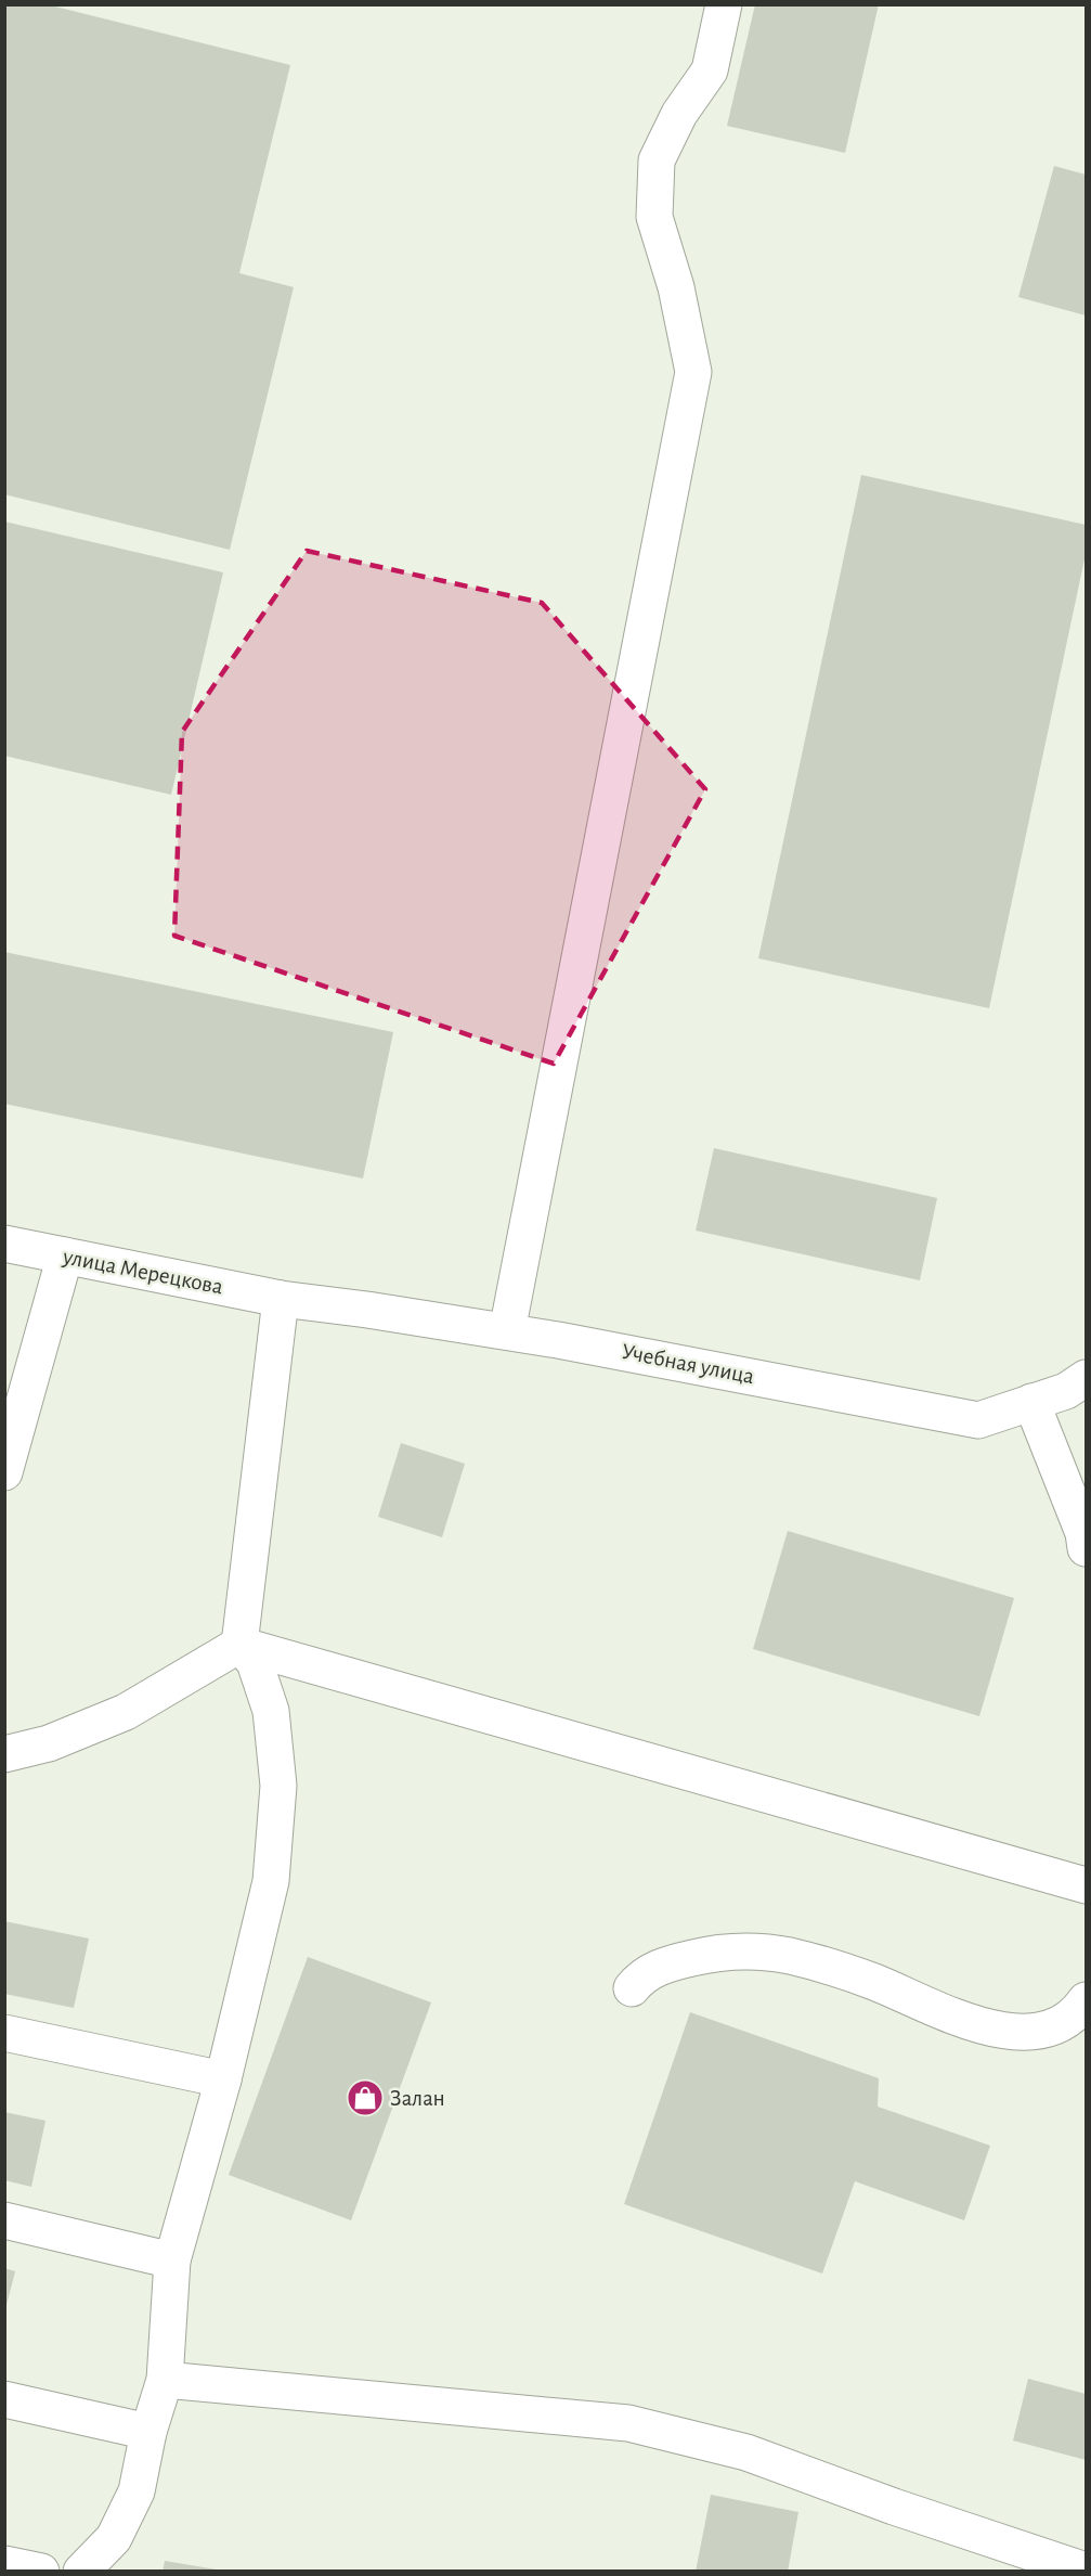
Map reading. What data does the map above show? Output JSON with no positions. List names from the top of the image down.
{
  "streets": {
    "street": ["улица Мерецкова", "Учебная улица"]
  },
  "crossings": [
    ["улица Мерецкова", "Учебная улица"]
  ],
  "places": {
    "shop": ["Залан"]
  }
}
